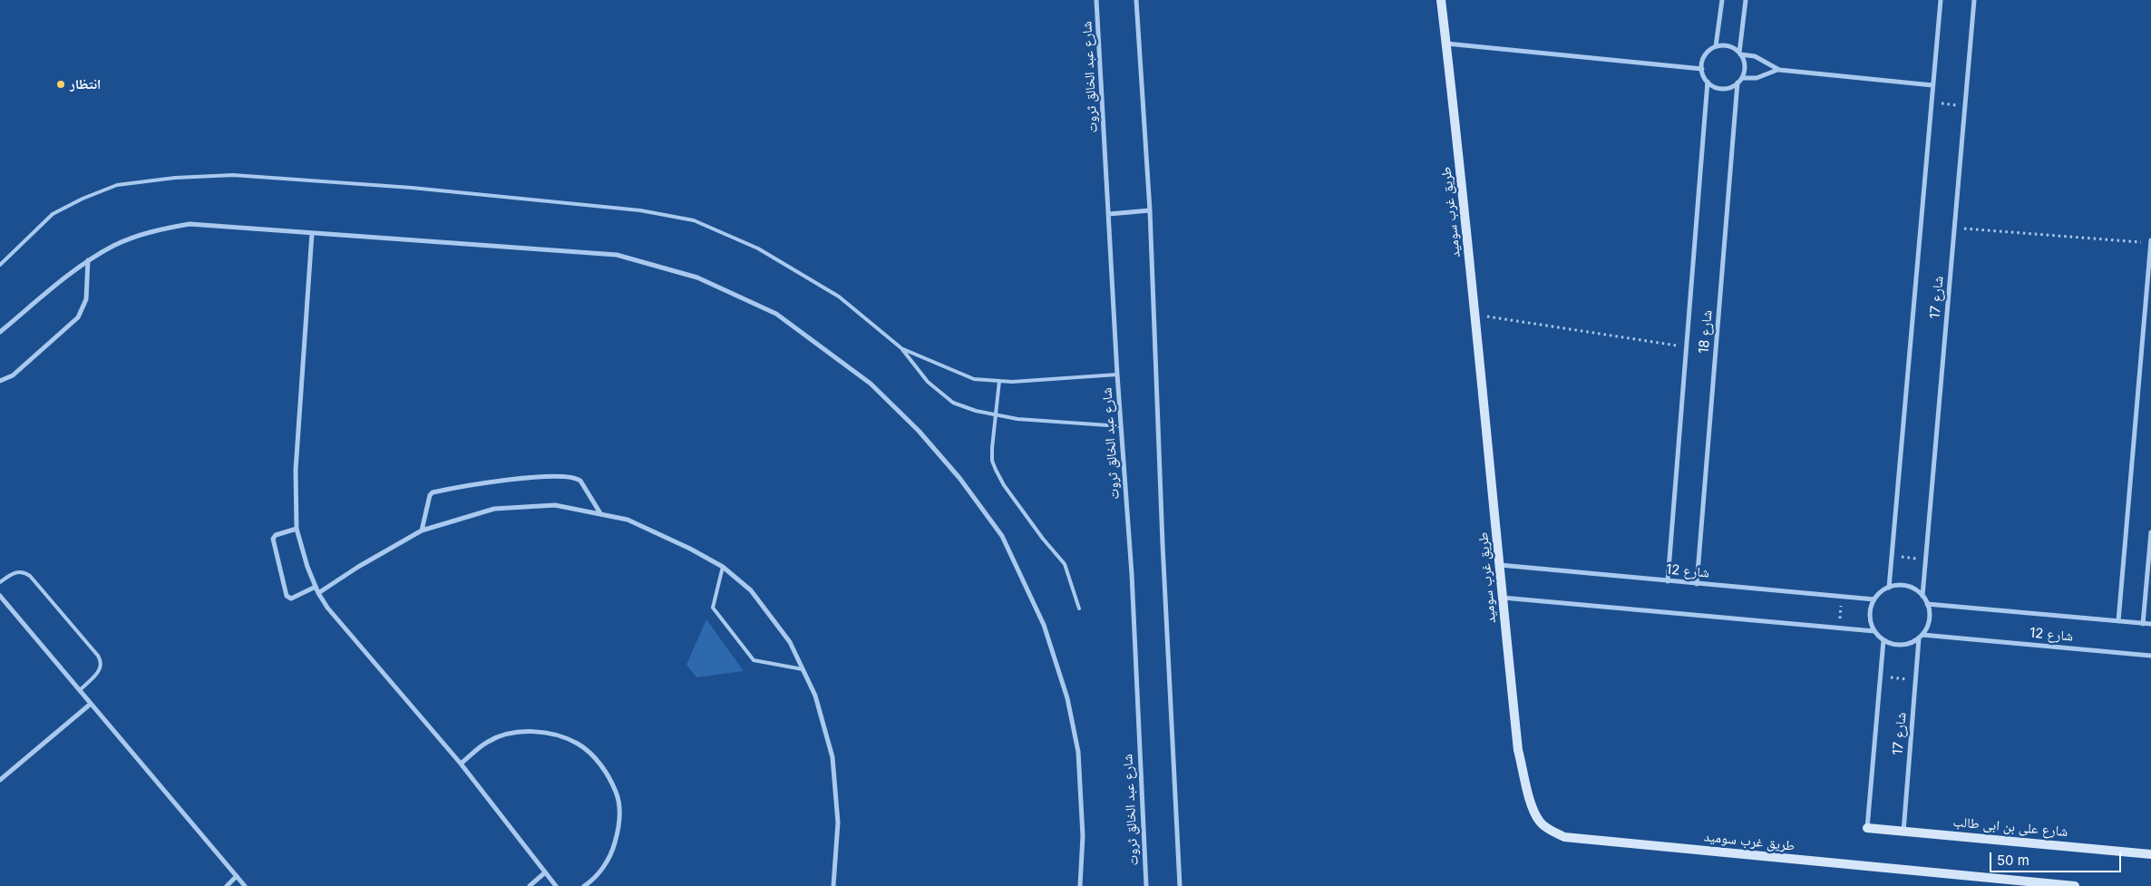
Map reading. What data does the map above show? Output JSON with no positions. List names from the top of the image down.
{
  "streets": {
    "street": [
      "شارع عبد الخالق ثروت",
      "طريق غرب سوميد",
      "شارع 17",
      "شارع 18",
      "شارع 12",
      "شارع على بن ابى طالب"
    ]
  },
  "crossings": [
    ["طريق غرب سوميد", "شارع 12"],
    ["شارع 17", "شارع 12"],
    ["شارع 17", "شارع على بن ابى طالب"],
    ["شارع 18", "شارع 12"]
  ],
  "places": ["انتظار"],
  "scale_bar": "50 m"
}
